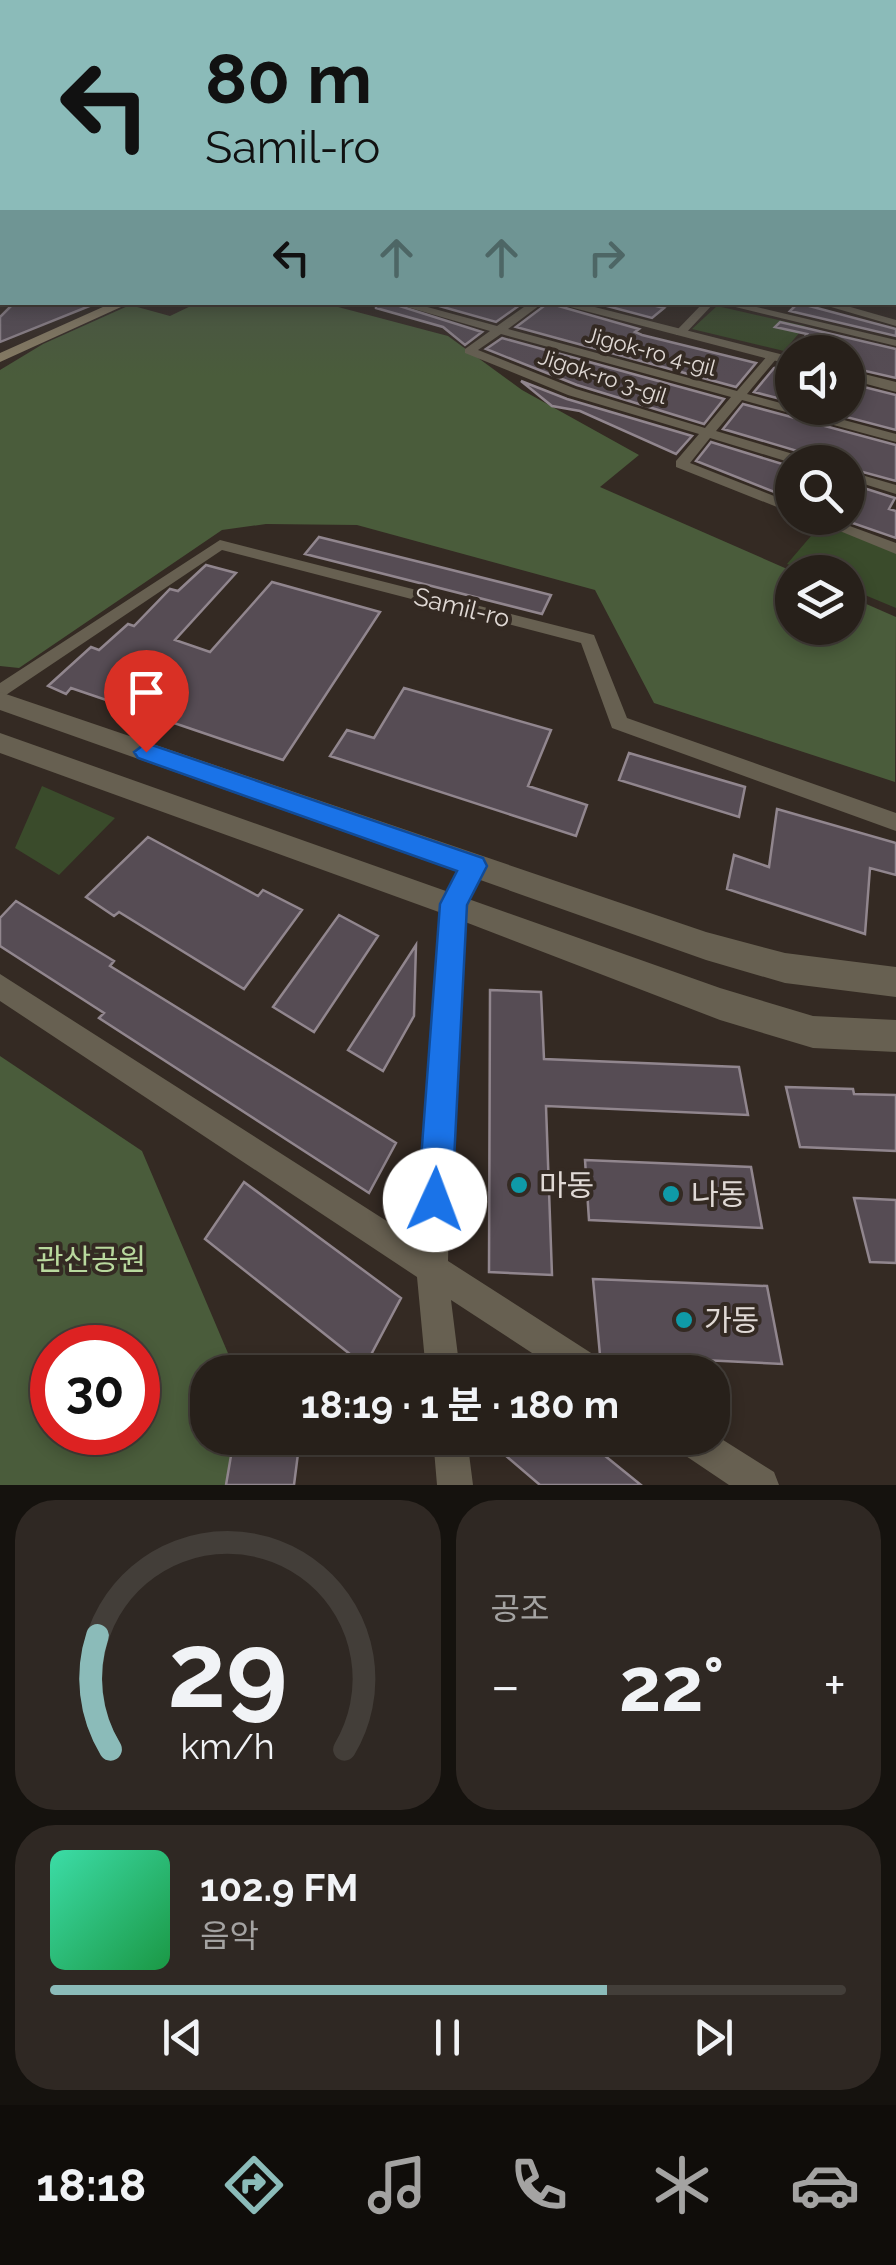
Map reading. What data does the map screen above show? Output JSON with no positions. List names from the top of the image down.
{
  "streets": {
    "street": ["Jigok-ro 4-gil", "Jigok-ro 3-gil", "Samil-ro"]
  },
  "crossings": [
    ["Jigok-ro 4-gil", "Jigok-ro 3-gil"]
  ],
  "parks": ["관산공원"],
  "places": ["마동", "나동", "가동"],
  "page": {
    "turn": ["80 m", "Samil-ro"],
    "limit": "30",
    "trip": "18:19 · 1 분 · 180 m",
    "tile": "공조",
    "heat": ["−", "22°", "+"],
    "song": ["102.9 FM", "음악"],
    "tabs": "18:18",
    "gauge": ["29", "km/h"]
  }
}
